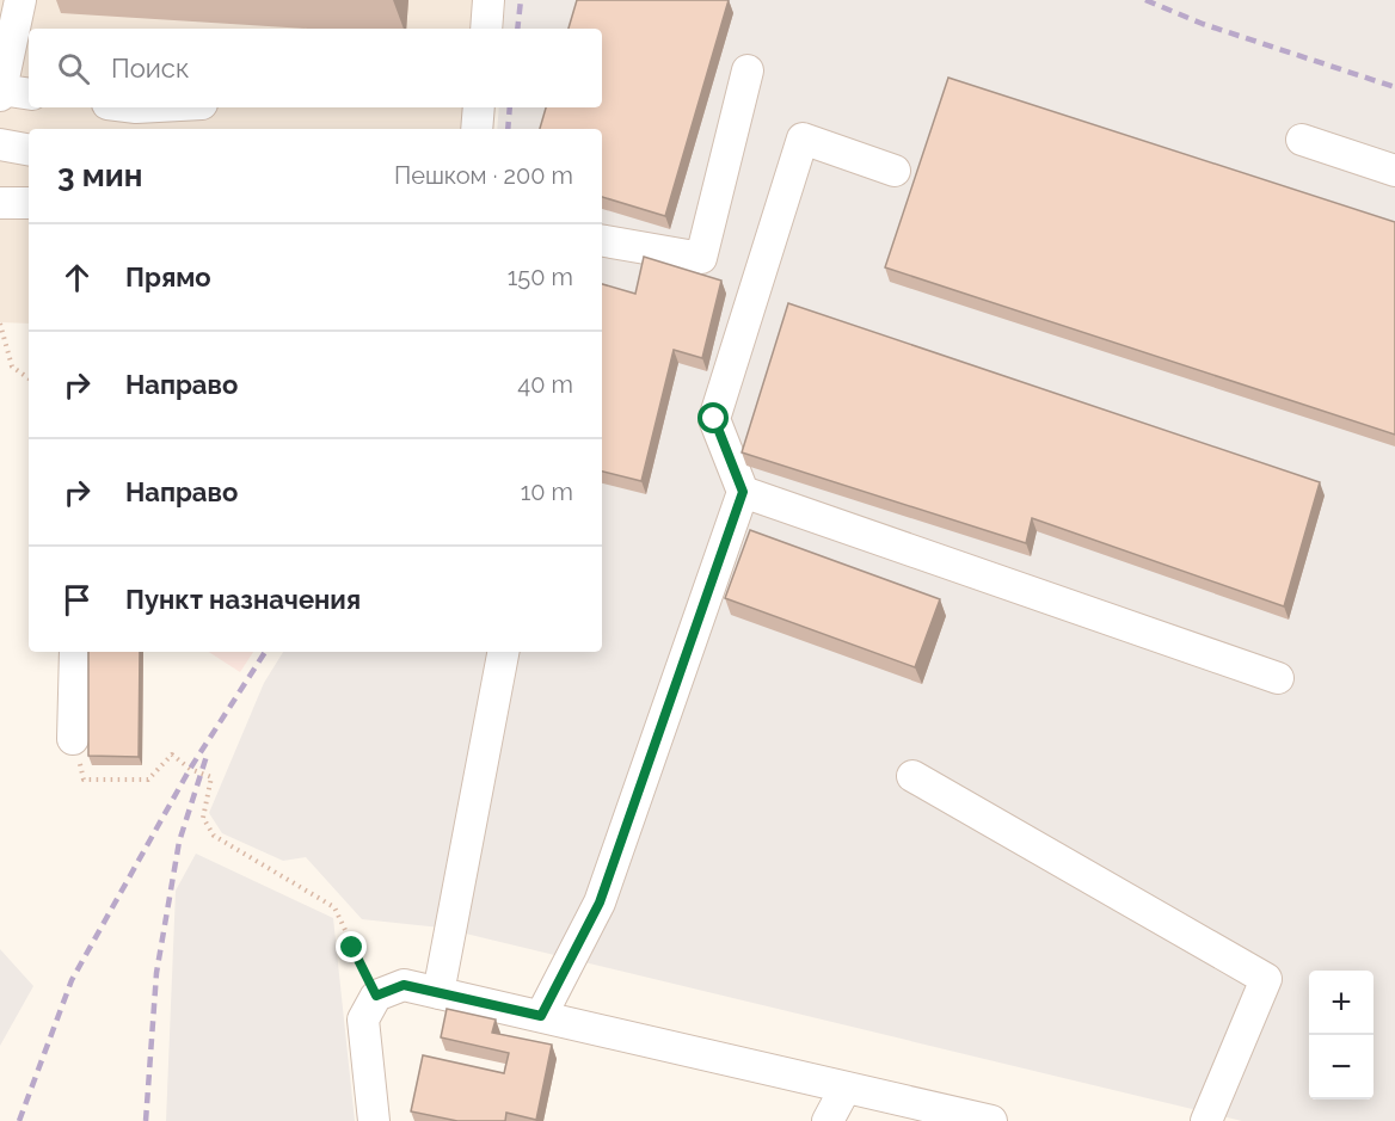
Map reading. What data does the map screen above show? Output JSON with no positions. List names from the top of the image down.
{
  "page": {
    "search": "Поиск",
    "heading": ["3 мин", "Пешком · 200 m"],
    "list": [
      ["Прямо", "150 m"],
      ["Направо", "40 m"],
      ["Направо", "10 m"],
      "Пункт назначения"
    ],
    "map_buttons": ["+", "−"]
  }
}
